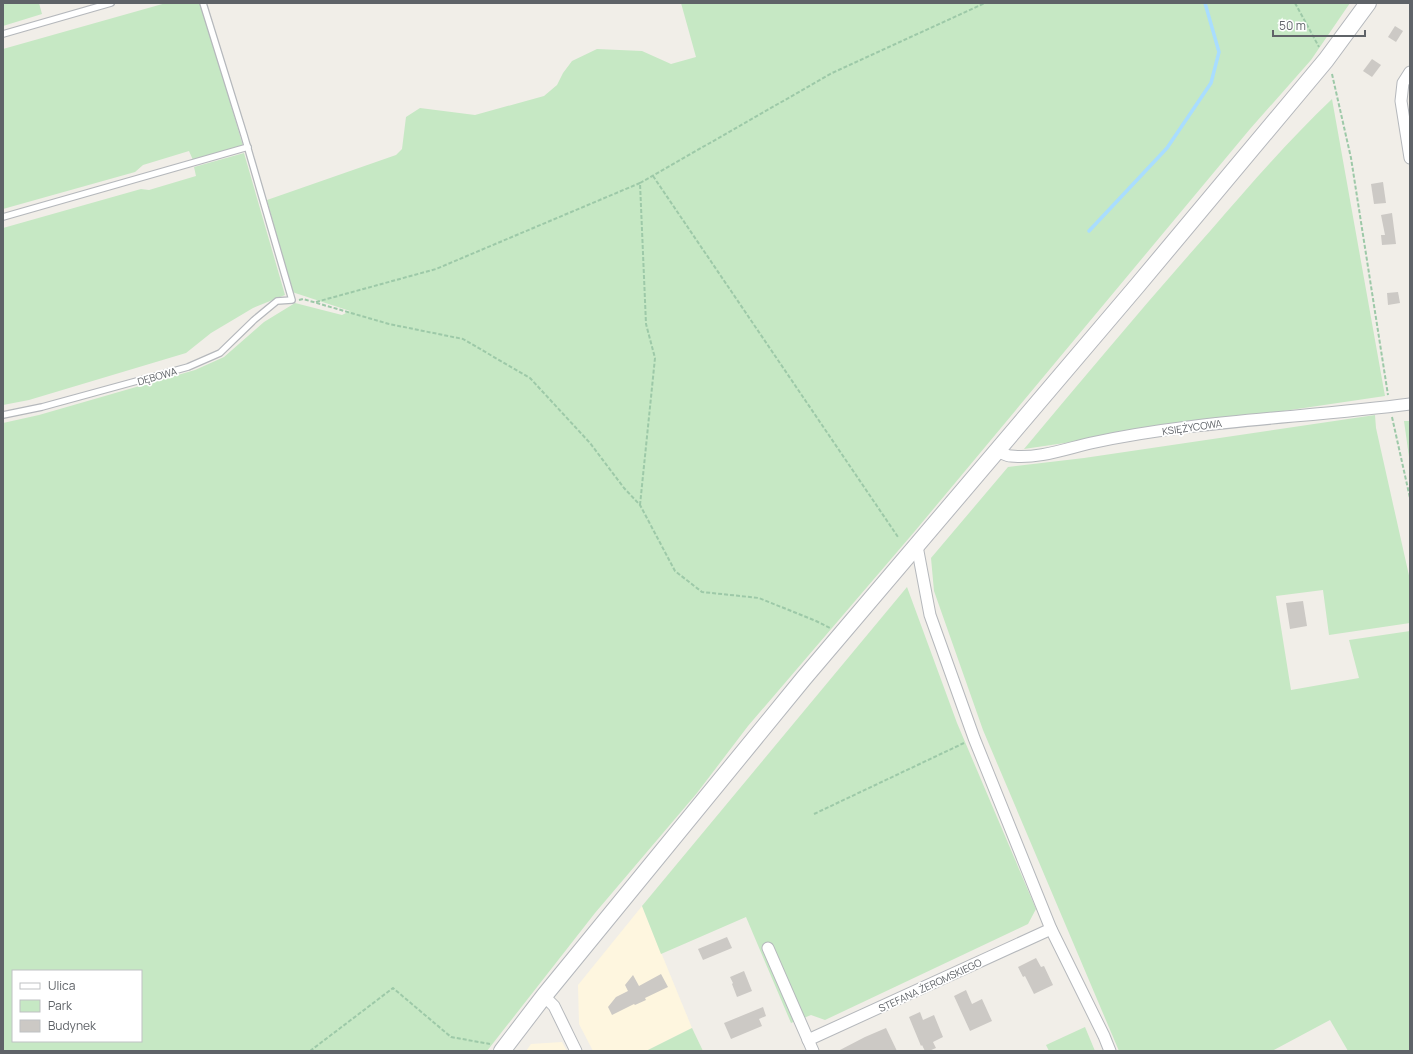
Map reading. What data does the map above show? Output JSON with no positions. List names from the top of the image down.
{
  "streets": {
    "street": ["KSIĘŻYCOWA", "STEFANA ŻEROMSKIEGO"],
    "lane": ["DĘBOWA"]
  },
  "legend": ["Ulica", "Park", "Budynek"],
  "scale_bar": "50 m"
}
